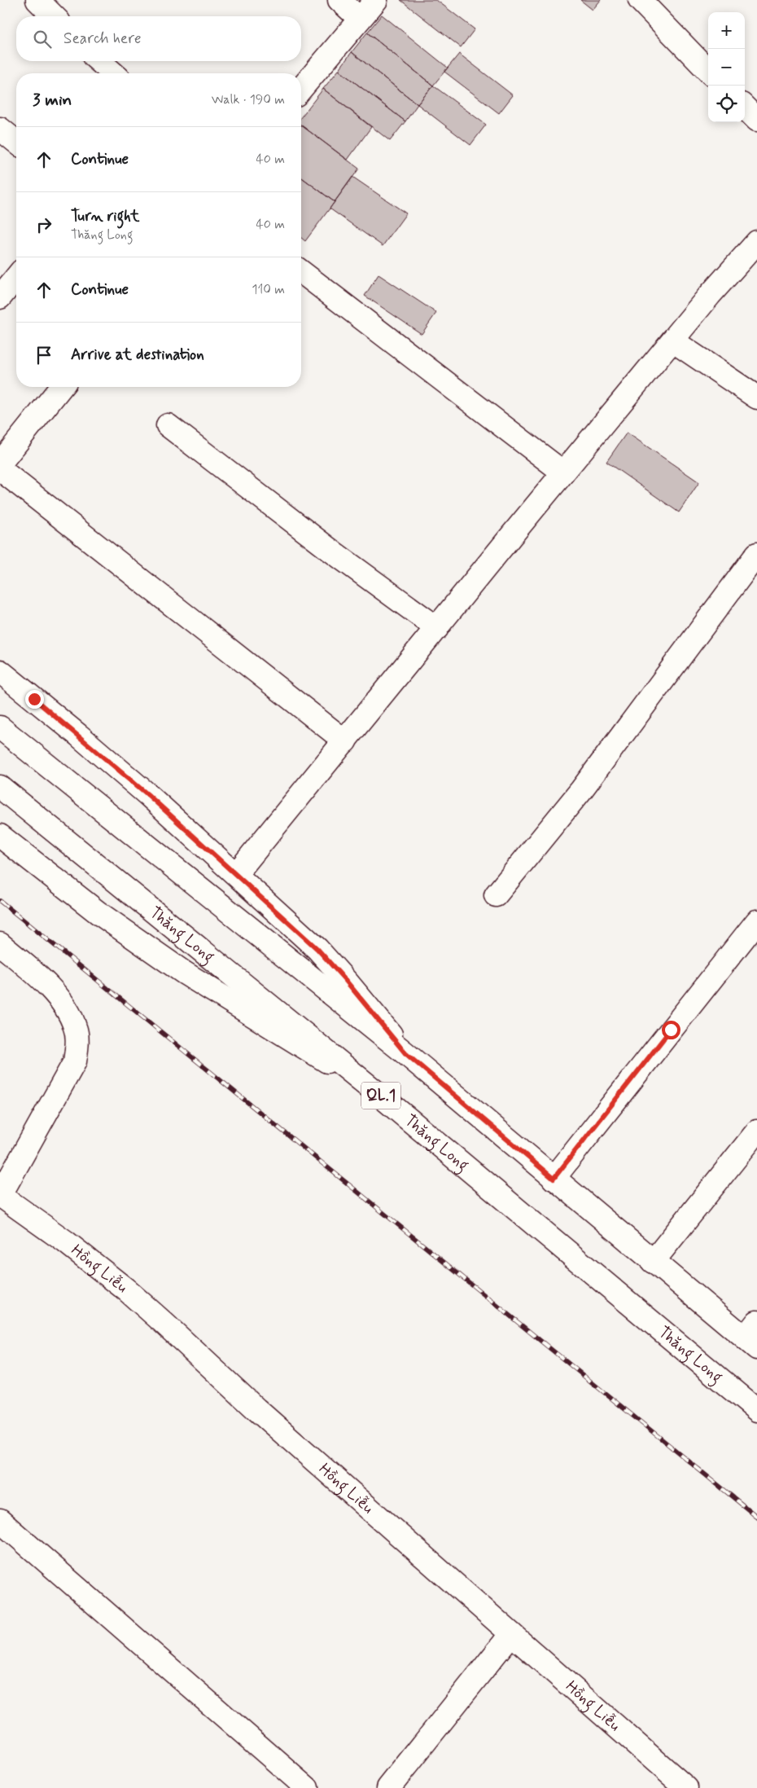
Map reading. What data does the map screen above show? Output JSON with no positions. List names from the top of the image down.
{
  "streets": {
    "street": ["Thăng Long", "QL.1", "Hồng Liễu"]
  },
  "page": {
    "map_buttons": ["+", "−"],
    "search": "Search here",
    "heading": ["3 min", "Walk · 190 m"],
    "list": [
      ["Continue", "40 m"],
      ["Turn right", "Thăng Long", "40 m"],
      ["Continue", "110 m"],
      "Arrive at destination"
    ]
  }
}
